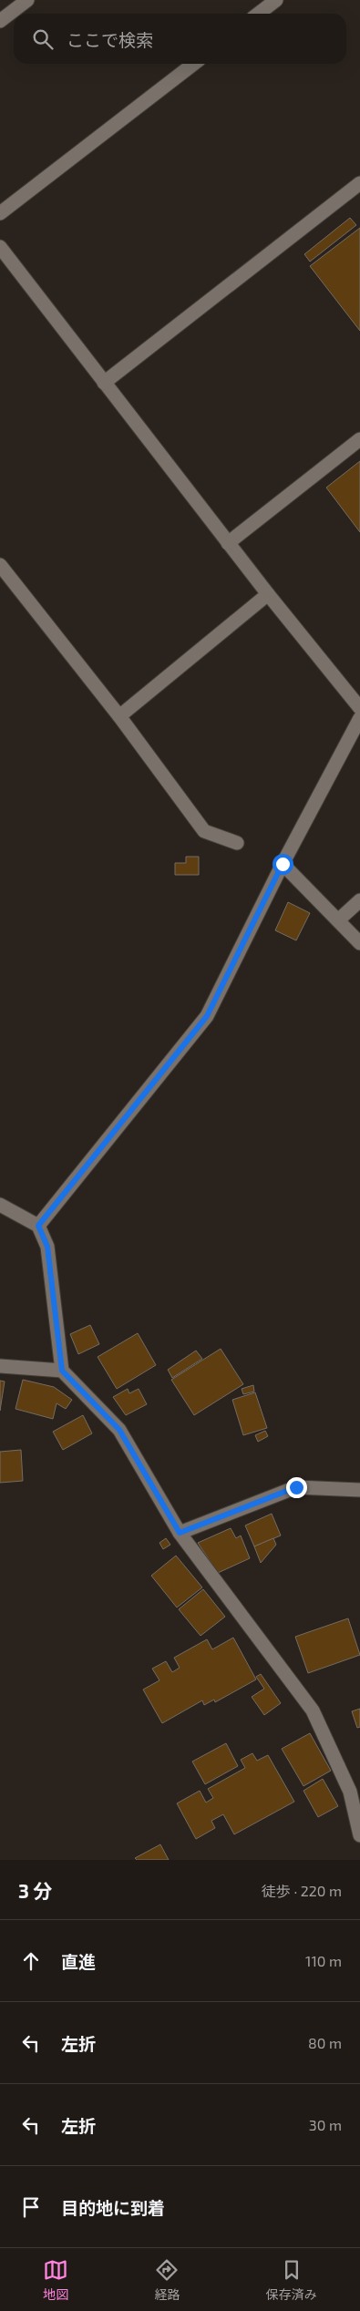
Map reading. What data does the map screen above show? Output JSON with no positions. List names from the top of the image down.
{
  "page": {
    "search": "ここで検索",
    "heading": ["3 分", "徒歩 · 220 m"],
    "list": [
      ["直進", "110 m"],
      ["左折", "80 m"],
      ["左折", "30 m"],
      "目的地に到着"
    ],
    "nav": ["地図", "経路", "保存済み"]
  }
}
